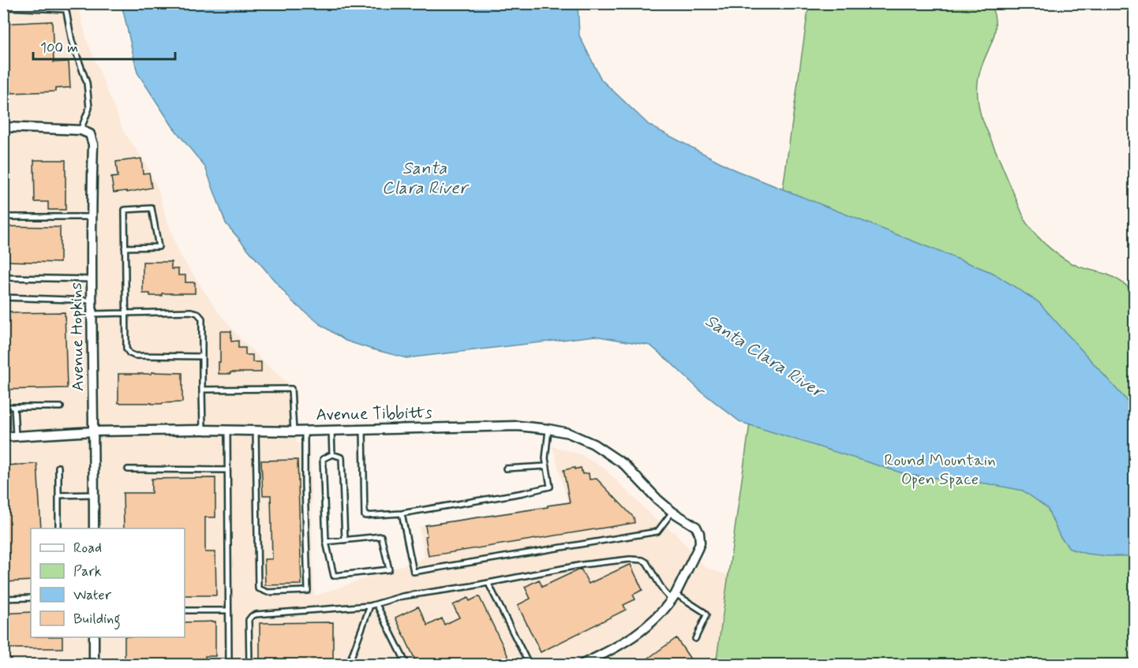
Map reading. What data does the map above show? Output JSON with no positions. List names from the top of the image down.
{
  "streets": {
    "street": ["Avenue Hopkins", "Avenue Tibbitts"]
  },
  "crossings": [
    ["Avenue Hopkins", "Avenue Tibbitts"]
  ],
  "water": ["Santa Clara River"],
  "parks": ["Round Mountain Open Space"],
  "legend": [
    "Road",
    "Park",
    "Water",
    "Building"
  ],
  "scale_bar": "100 m"
}
